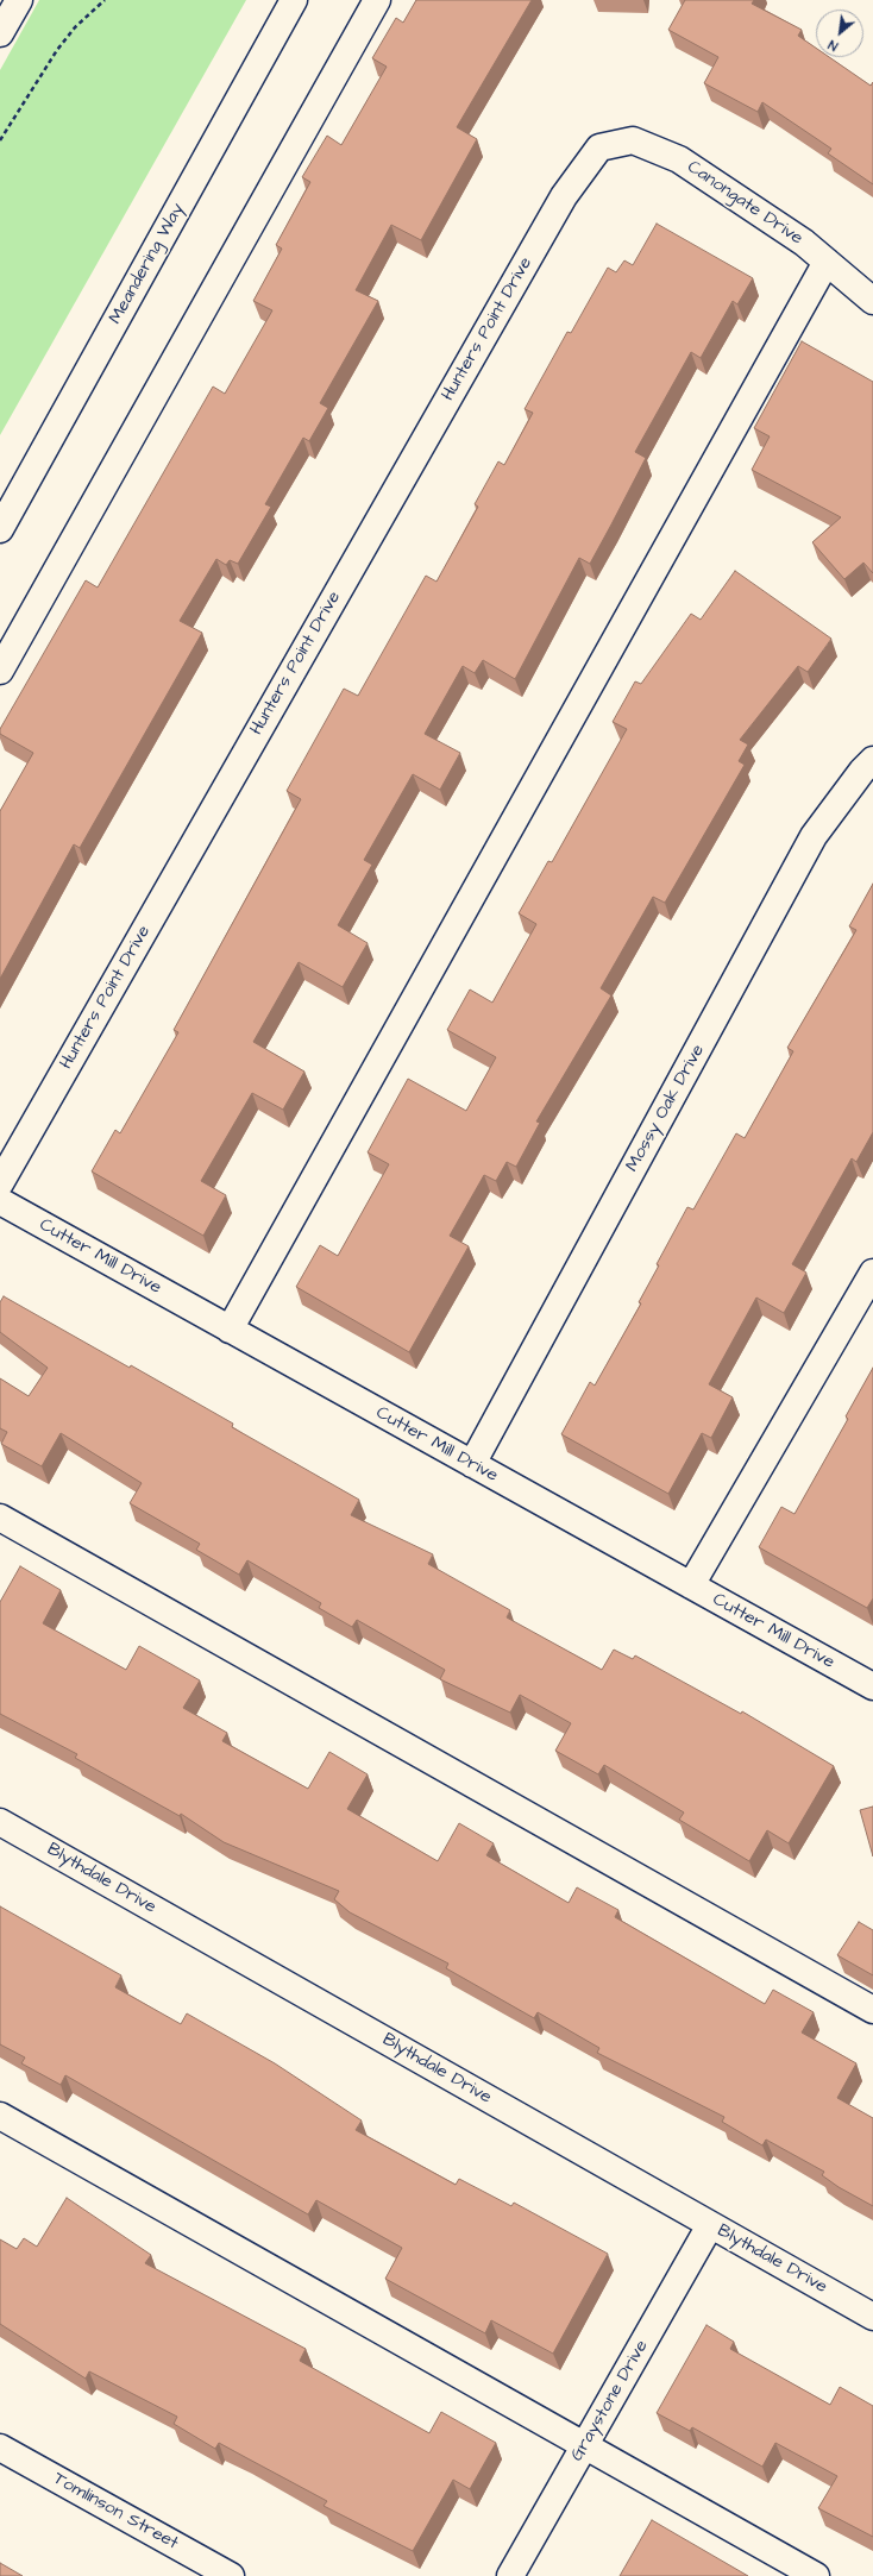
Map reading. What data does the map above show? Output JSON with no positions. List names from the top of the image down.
{
  "streets": {
    "street": [
      "Canongate Drive",
      "Meandering Way",
      "Hunters Point Drive",
      "Mossy Oak Drive",
      "Cutter Mill Drive",
      "Blythdale Drive",
      "Graystone Drive",
      "Tomlinson Street"
    ]
  },
  "crossings": [
    ["Canongate Drive", "Hunters Point Drive"],
    ["Hunters Point Drive", "Cutter Mill Drive"],
    ["Mossy Oak Drive", "Cutter Mill Drive"],
    ["Blythdale Drive", "Graystone Drive"]
  ],
  "north": "bottom left"
}
